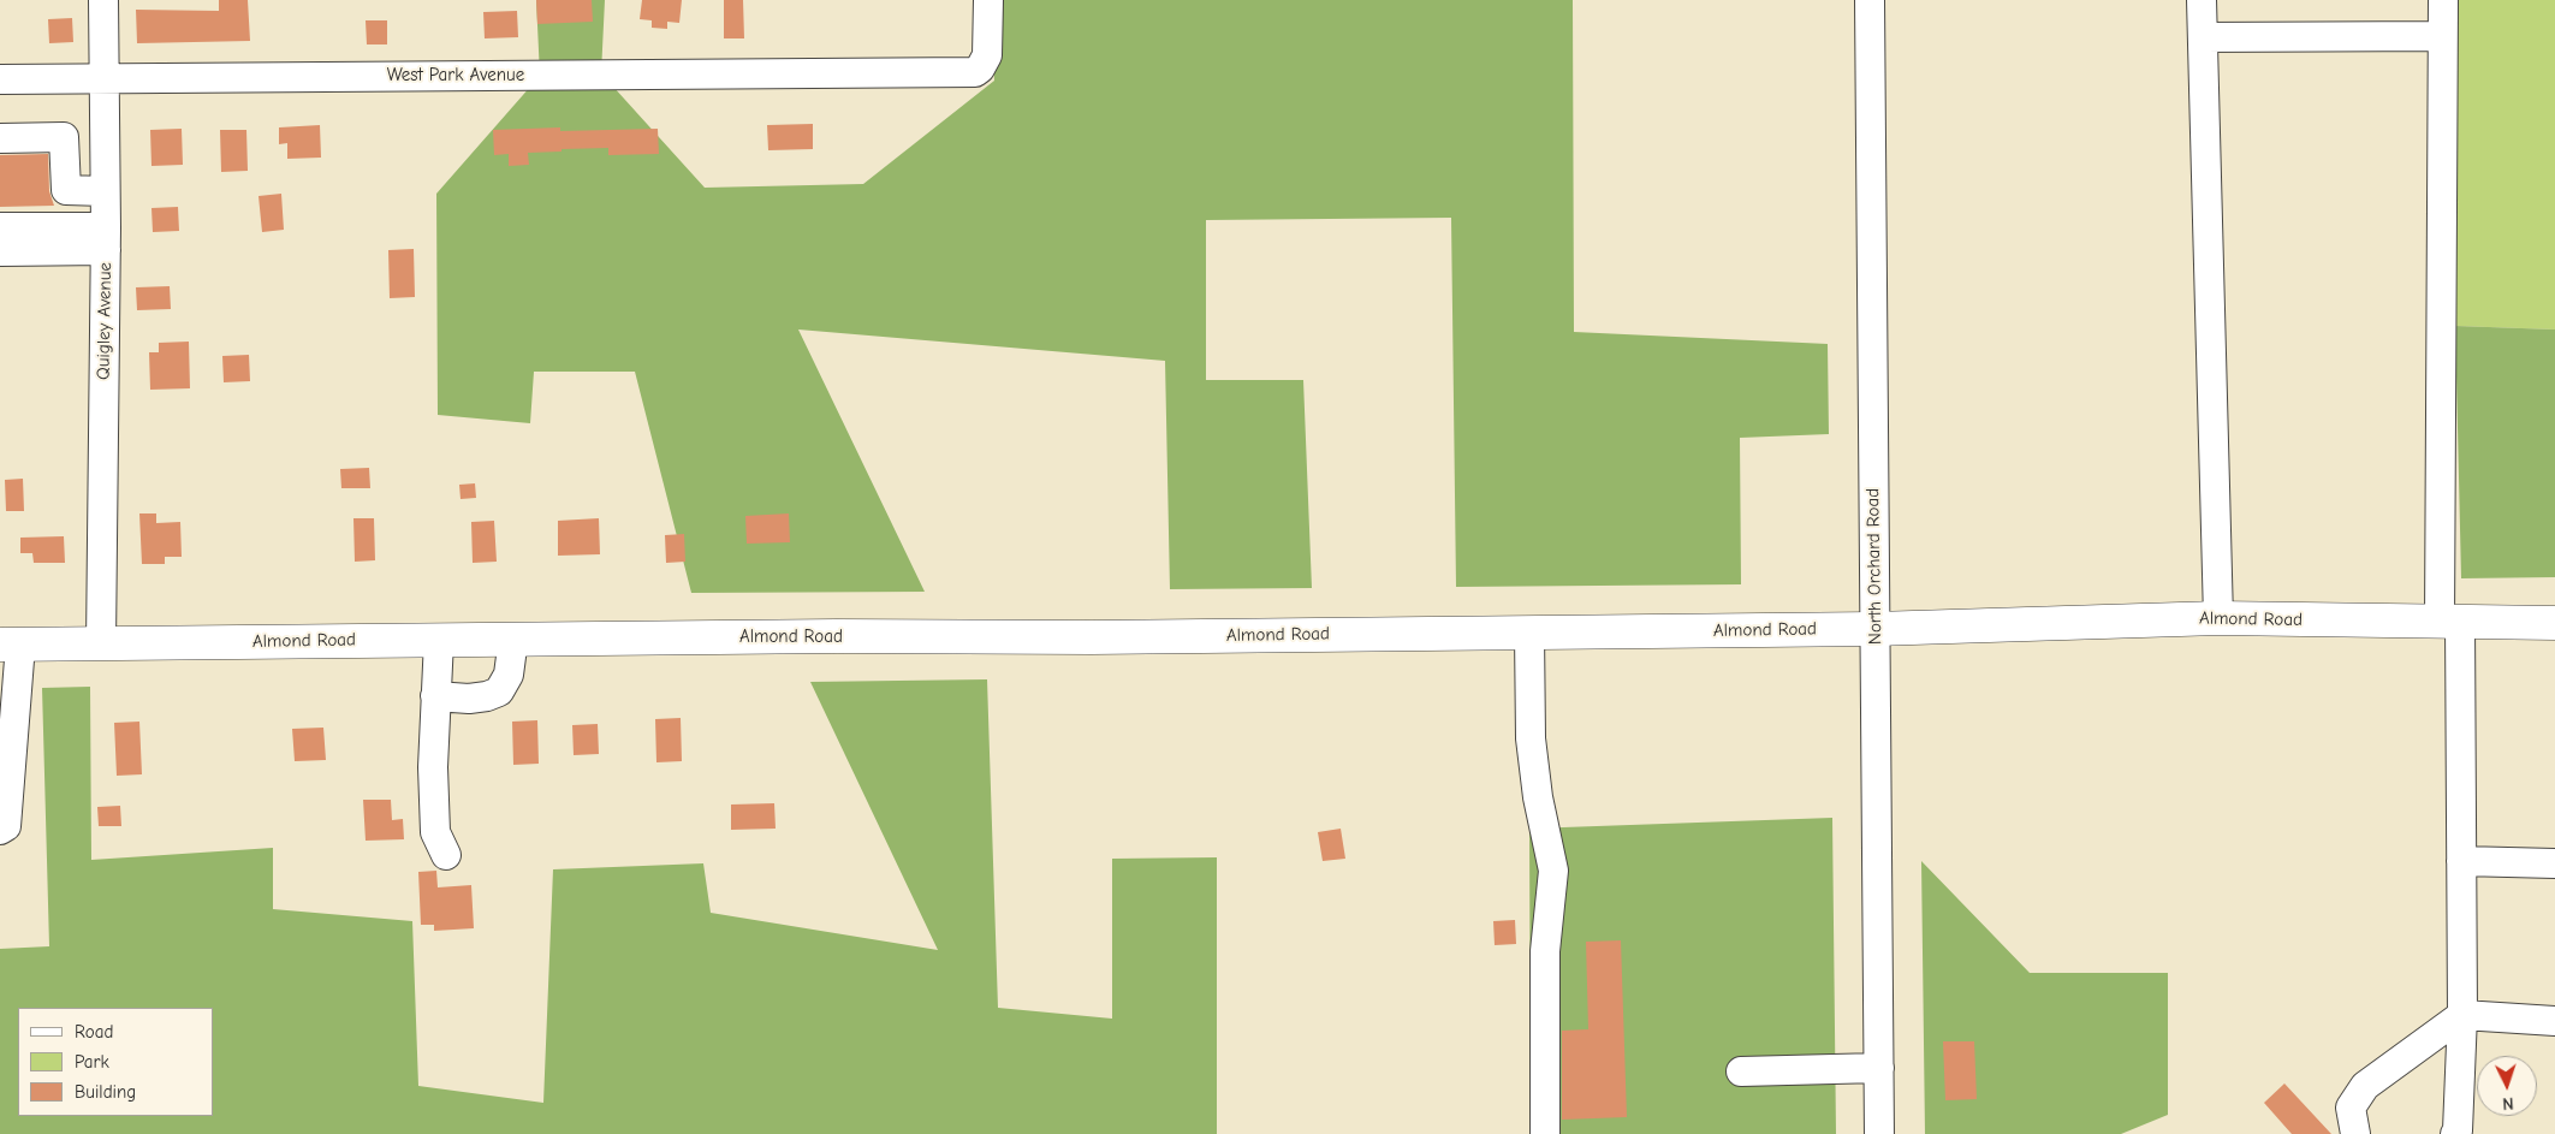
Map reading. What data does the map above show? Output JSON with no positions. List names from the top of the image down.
{
  "streets": {
    "main road": ["Almond Road"],
    "street": ["West Park Avenue", "Quigley Avenue", "North Orchard Road"]
  },
  "crossings": [
    ["West Park Avenue", "Quigley Avenue"],
    ["Quigley Avenue", "Almond Road"],
    ["North Orchard Road", "Almond Road"]
  ],
  "legend": ["Road", "Park", "Building"],
  "north": "bottom"
}
